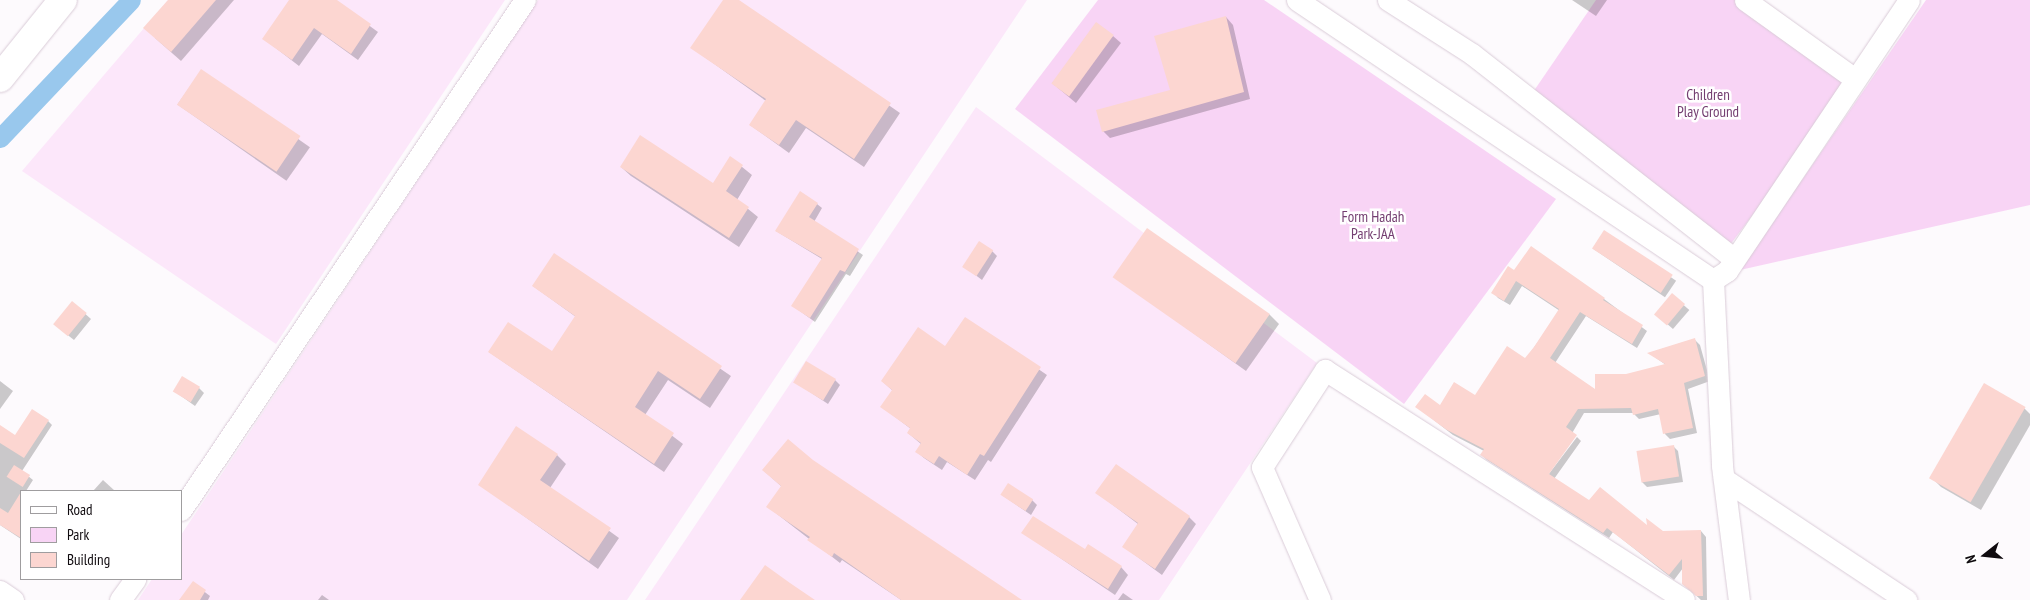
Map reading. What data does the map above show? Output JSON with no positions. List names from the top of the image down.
{
  "parks": ["Children Play Ground", "Form Hadah Park-JAA"],
  "legend": ["Road", "Park", "Building"],
  "north": "left"
}
